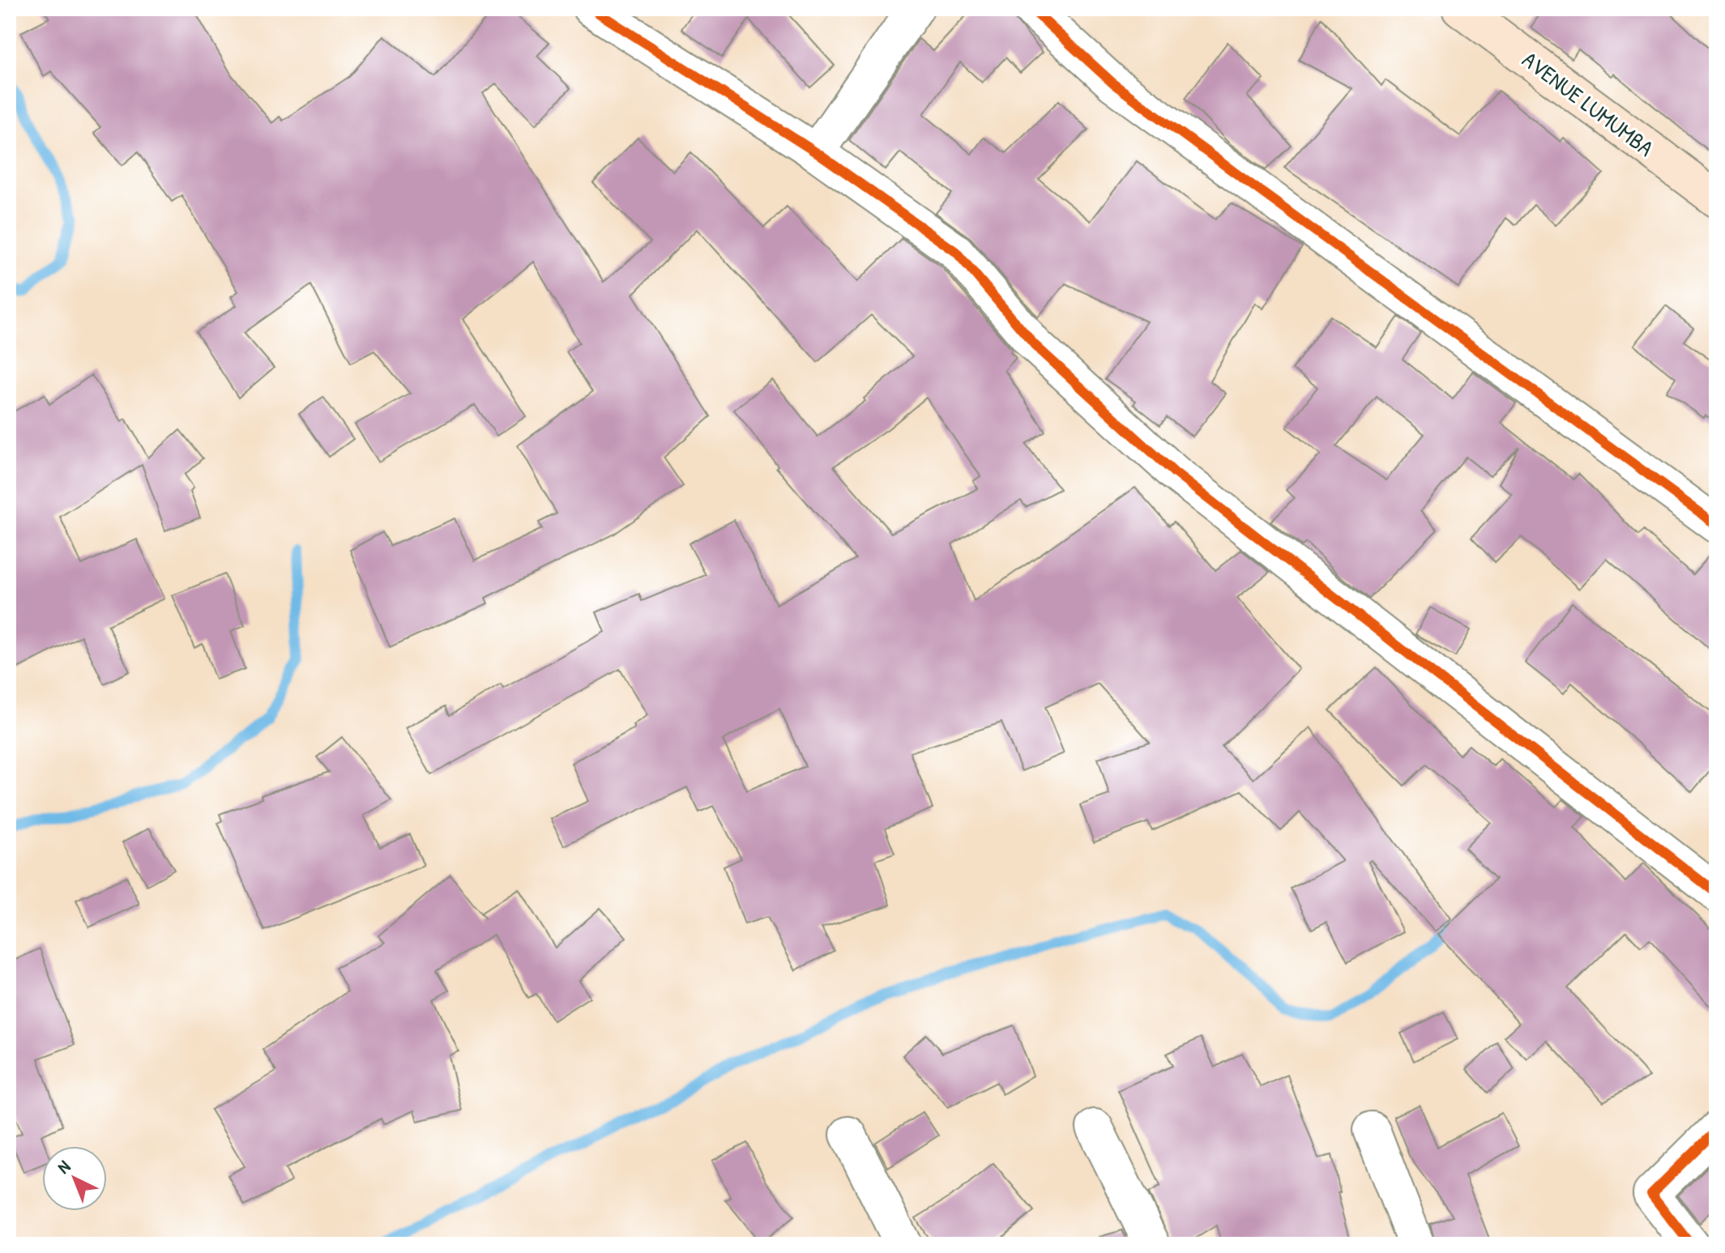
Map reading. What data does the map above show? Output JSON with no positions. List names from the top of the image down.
{
  "streets": {
    "main road": ["AVENUE LUMUMBA"]
  },
  "north": "top left"
}
